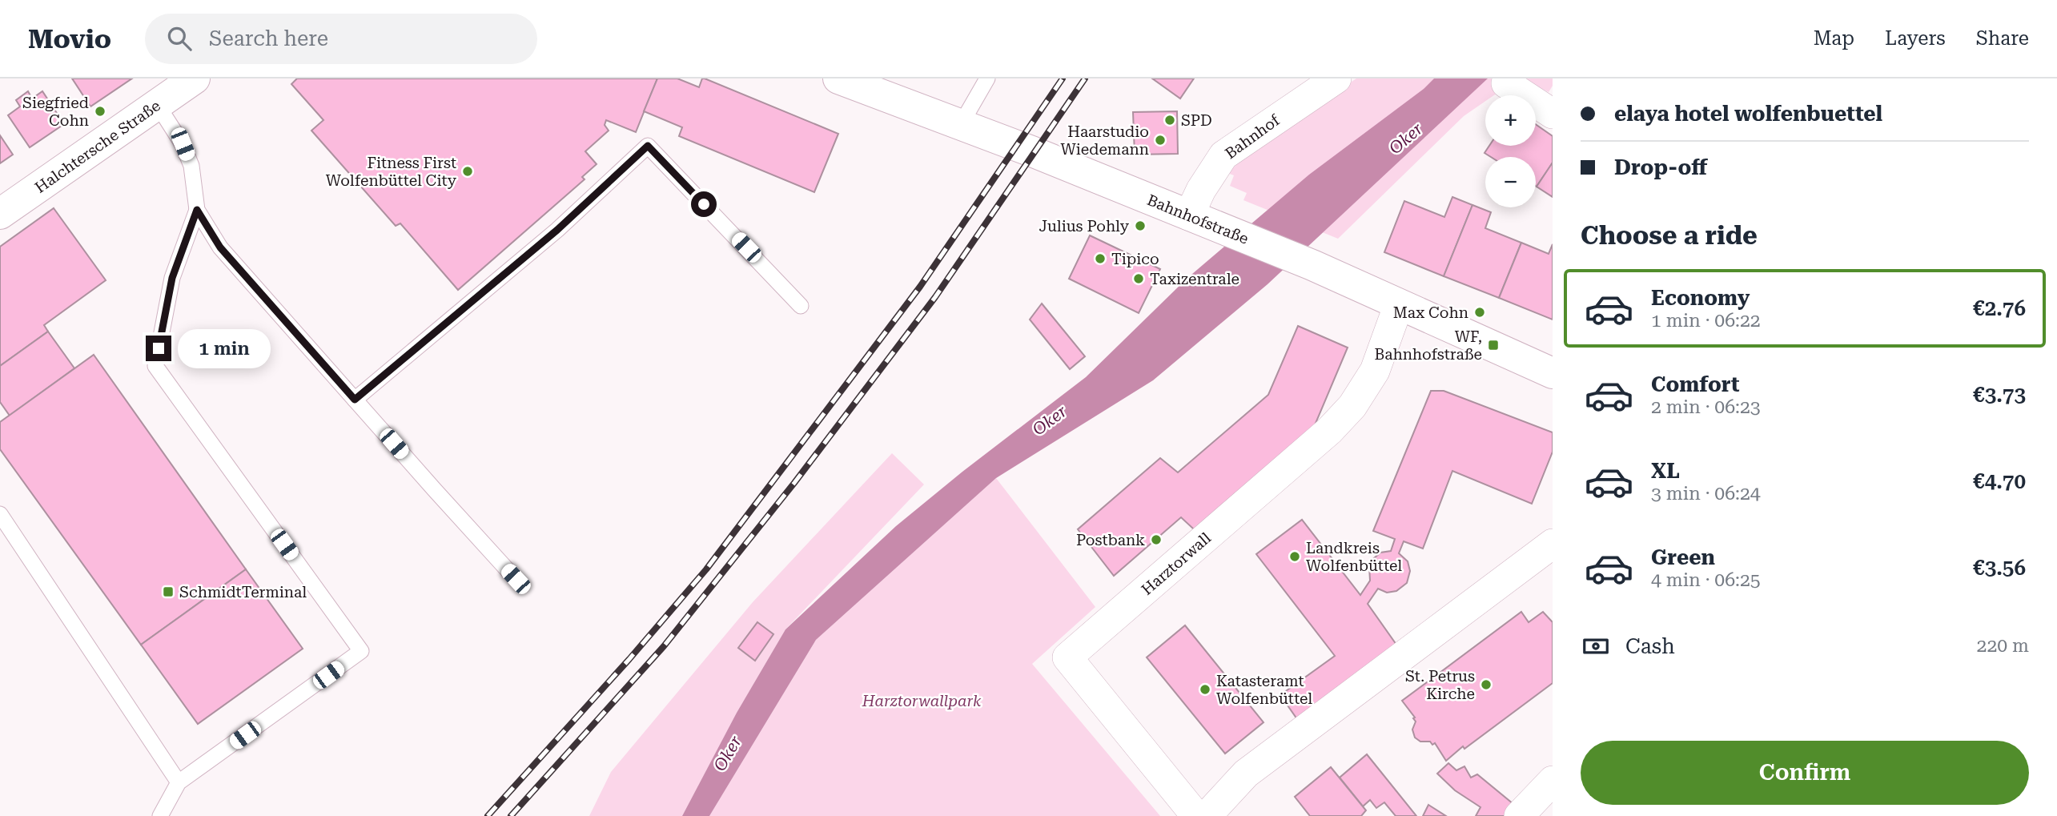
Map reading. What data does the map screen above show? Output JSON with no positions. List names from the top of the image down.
{
  "streets": {
    "street": [
      "Bahnhof",
      "Halchtersche Straße",
      "Bahnhofstraße",
      "Harztorwall"
    ]
  },
  "crossings": [
    ["Bahnhof", "Bahnhofstraße"],
    ["Bahnhofstraße", "Harztorwall"]
  ],
  "water": ["Oker"],
  "parks": ["Harztorwallpark"],
  "places": {
    "other": [
      "Siegfried Cohn",
      "SPD",
      "Haarstudio Wiedemann",
      "Fitness First Wolfenbüttel City",
      "Julius Pohly",
      "Tipico",
      "Taxizentrale",
      "Max Cohn",
      "Postbank",
      "Landkreis Wolfenbüttel",
      "St. Petrus Kirche",
      "Katasteramt Wolfenbüttel"
    ],
    "transit": ["WF, Bahnhofstraße", "SchmidtTerminal"]
  },
  "page": {
    "header": "Movio",
    "search": "Search here",
    "nav": ["Map", "Layers", "Share"],
    "banner": ["elaya hotel wolfenbuettel", "Drop-off"],
    "map_buttons": ["+", "−"],
    "heading": "Choose a ride",
    "list": [
      {
        "name": "Economy",
        "note": "1 min · 06:22",
        "value": "€2.76"
      },
      {
        "name": "Comfort",
        "note": "2 min · 06:23",
        "value": "€3.73"
      },
      {
        "name": "XL",
        "note": "3 min · 06:24",
        "value": "€4.70"
      },
      {
        "name": "Green",
        "note": "4 min · 06:25",
        "value": "€3.56"
      }
    ],
    "bubble": "1 min",
    "pay": ["Cash", "220 m"],
    "buttons": "Confirm"
  }
}
